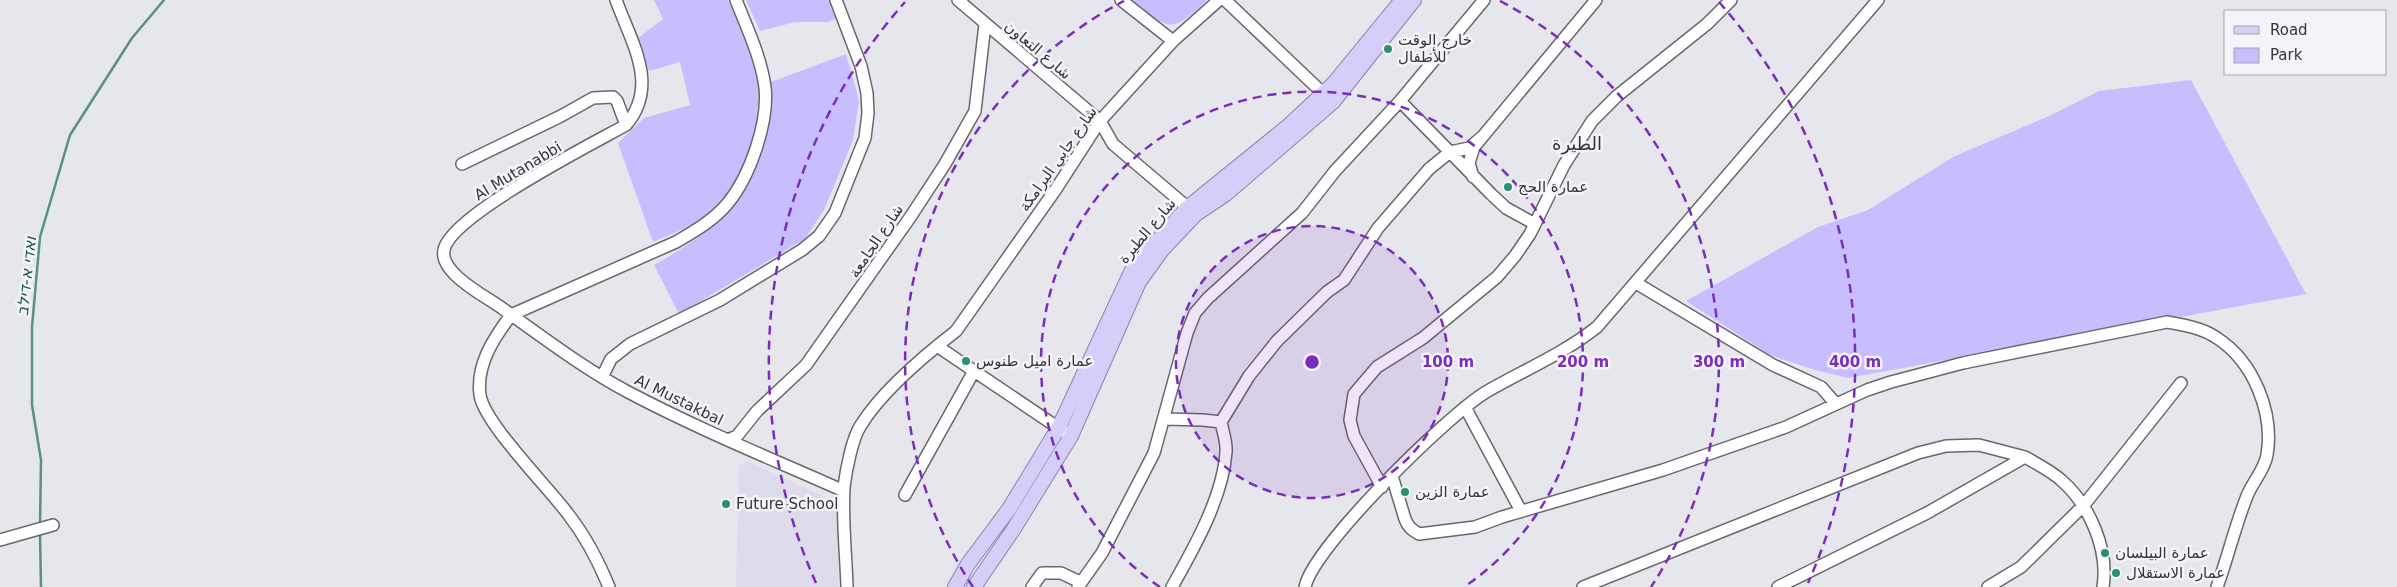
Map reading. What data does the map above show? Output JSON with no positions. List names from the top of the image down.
{
  "streets": {
    "main road": ["شارع الطيرة"],
    "street": [
      "شارع التعاون",
      "شارع جابي البرامكة",
      "Al Mutanabbi",
      "شارع الجامعة",
      "Al Mustakbal"
    ]
  },
  "crossings": [
    ["شارع التعاون", "شارع جابي البرامكة"],
    ["شارع التعاون", "شارع الجامعة"],
    ["شارع جابي البرامكة", "Al Mustakbal"],
    ["Al Mutanabbi", "Al Mustakbal"],
    ["شارع الجامعة", "Al Mustakbal"]
  ],
  "districts": ["الطيرة"],
  "water": ["ואדי א-דילב"],
  "places": [
    "خارج الوقت للأطفال",
    "عمارة الحج",
    "عمارة اميل طنوس",
    "عمارة الزين",
    "Future School",
    "عمارة البيلسان",
    "عمارة الاستقلال"
  ],
  "legend": ["Road", "Park"],
  "rings": [
    "100 m",
    "200 m",
    "300 m",
    "400 m"
  ]
}
